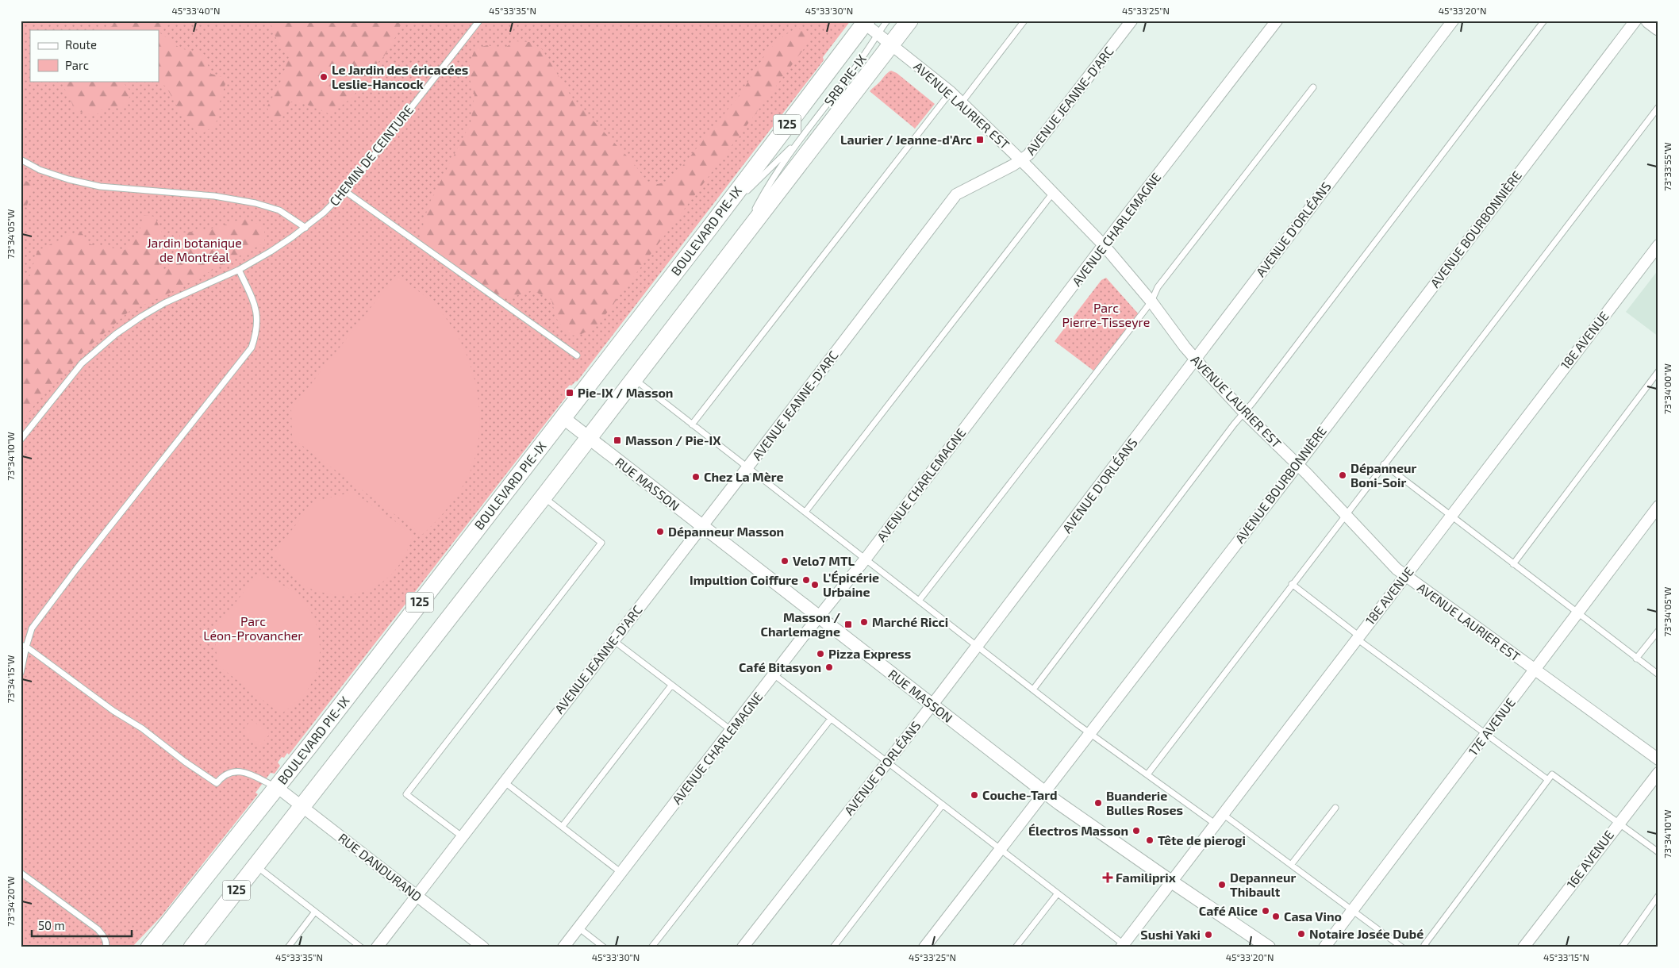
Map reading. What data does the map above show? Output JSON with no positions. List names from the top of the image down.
{
  "streets": {
    "main road": ["125", "BOULEVARD PIE-IX"],
    "street": [
      "AVENUE JEANNE-D'ARC",
      "AVENUE LAURIER EST",
      "AVENUE CHARLEMAGNE",
      "AVENUE D'ORLÉANS",
      "AVENUE BOURBONNIÈRE",
      "18E AVENUE",
      "RUE MASSON",
      "17E AVENUE",
      "16E AVENUE",
      "RUE DANDURAND"
    ],
    "lane": ["SRB PIE-IX", "CHEMIN DE CEINTURE"]
  },
  "crossings": [
    ["SRB PIE-IX", "AVENUE LAURIER EST"],
    ["SRB PIE-IX", "125"],
    ["SRB PIE-IX", "BOULEVARD PIE-IX"],
    ["AVENUE JEANNE-D'ARC", "AVENUE LAURIER EST"],
    ["AVENUE JEANNE-D'ARC", "RUE MASSON"],
    ["AVENUE JEANNE-D'ARC", "RUE DANDURAND"],
    ["AVENUE LAURIER EST", "125"],
    ["AVENUE LAURIER EST", "AVENUE CHARLEMAGNE"],
    ["AVENUE LAURIER EST", "AVENUE D'ORLÉANS"],
    ["AVENUE LAURIER EST", "AVENUE BOURBONNIÈRE"],
    ["AVENUE LAURIER EST", "BOULEVARD PIE-IX"],
    ["AVENUE LAURIER EST", "18E AVENUE"],
    ["AVENUE LAURIER EST", "17E AVENUE"],
    ["125", "RUE MASSON"],
    ["125", "RUE DANDURAND"],
    ["AVENUE CHARLEMAGNE", "RUE MASSON"],
    ["AVENUE D'ORLÉANS", "RUE MASSON"],
    ["AVENUE BOURBONNIÈRE", "RUE MASSON"],
    ["BOULEVARD PIE-IX", "RUE MASSON"],
    ["BOULEVARD PIE-IX", "RUE DANDURAND"],
    ["18E AVENUE", "RUE MASSON"]
  ],
  "parks": ["Jardin botanique de Montréal", "Parc Pierre-Tisseyre", "Parc Léon-Provancher"],
  "places": {
    "other": [
      "Le Jardin des éricacées Leslie-Hancock",
      "Dépanneur Boni-Soir",
      "Chez La Mère",
      "Dépanneur Masson",
      "Velo7 MTL",
      "Impultion Coiffure",
      "L'Épicérie Urbaine",
      "Marché Ricci",
      "Pizza Express",
      "Café Bitasyon",
      "Couche-Tard",
      "Buanderie Bulles Roses",
      "Électros Masson",
      "Tête de pierogi",
      "Depanneur Thibault",
      "Café Alice",
      "Casa Vino",
      "Notaire Josée Dubé",
      "Sushi Yaki"
    ],
    "transit": [
      "Laurier / Jeanne-d'Arc",
      "Pie-IX / Masson",
      "Masson / Pie-IX",
      "Masson / Charlemagne"
    ],
    "health": ["Familiprix"]
  },
  "legend": ["Route", "Parc"],
  "scale_bar": "50 m",
  "coordinates": [
    "45°33'40\"N",
    "45°33'35\"N",
    "45°33'30\"N",
    "45°33'25\"N",
    "45°33'20\"N",
    "73°33'55\"W",
    "73°34'05\"W",
    "73°34'00\"W",
    "73°34'10\"W",
    "73°34'15\"W",
    "73°34'20\"W",
    "45°33'15\"N"
  ]
}
